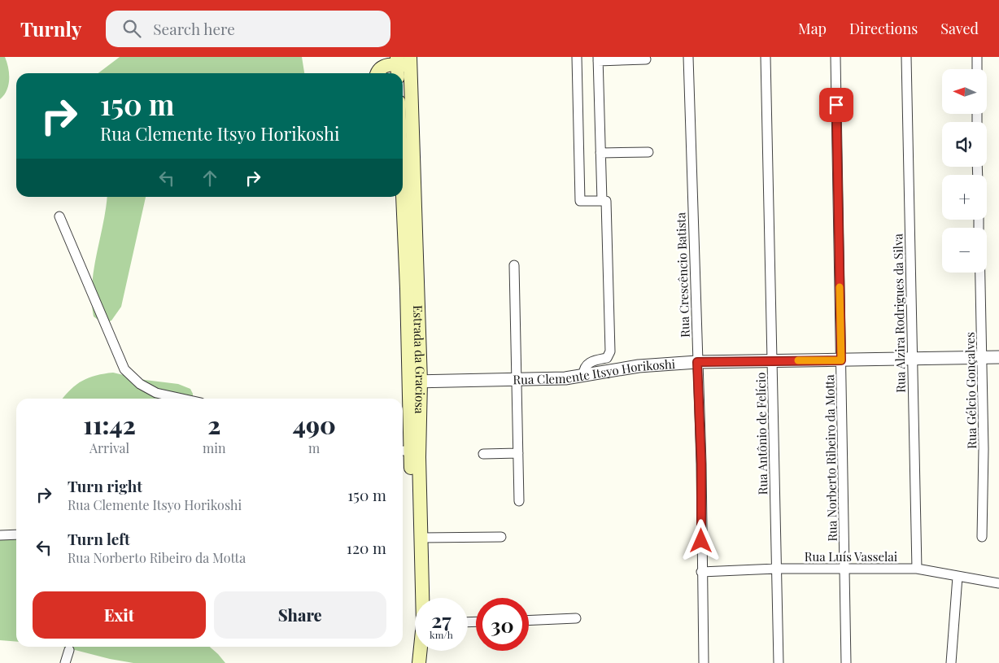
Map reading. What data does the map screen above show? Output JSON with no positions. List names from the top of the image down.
{
  "streets": {
    "main road": ["Estrada da Graciosa"],
    "street": [
      "Rua Crescêncio Batista",
      "Rua Alzira Rodrigues da Silva",
      "Rua Clemente Itsyo Horikoshi",
      "Rua Gélcio Gonçalves",
      "Rua Antônio de Felício",
      "Rua Norberto Ribeiro da Motta",
      "Rua Luís Vasselai"
    ]
  },
  "crossings": [
    ["Rua Crescêncio Batista", "Rua Clemente Itsyo Horikoshi"],
    ["Rua Crescêncio Batista", "Rua Luís Vasselai"],
    ["Rua Alzira Rodrigues da Silva", "Rua Clemente Itsyo Horikoshi"],
    ["Rua Alzira Rodrigues da Silva", "Rua Luís Vasselai"],
    ["Estrada da Graciosa", "Rua Clemente Itsyo Horikoshi"],
    ["Rua Clemente Itsyo Horikoshi", "Rua Gélcio Gonçalves"],
    ["Rua Clemente Itsyo Horikoshi", "Rua Antônio de Felício"],
    ["Rua Clemente Itsyo Horikoshi", "Rua Norberto Ribeiro da Motta"],
    ["Rua Antônio de Felício", "Rua Luís Vasselai"],
    ["Rua Norberto Ribeiro da Motta", "Rua Luís Vasselai"]
  ],
  "north": "left",
  "page": {
    "header": "Turnly",
    "search": "Search here",
    "nav": ["Map", "Directions", "Saved"],
    "map_buttons": ["+", "−"],
    "turn": ["150 m", "Rua Clemente Itsyo Horikoshi"],
    "eta": [
      "11:42",
      "Arrival",
      "2",
      "min",
      "490",
      "m"
    ],
    "list": [
      {
        "name": "Turn right",
        "note": "Rua Clemente Itsyo Horikoshi",
        "value": "150 m"
      },
      {
        "name": "Turn left",
        "note": "Rua Norberto Ribeiro da Motta",
        "value": "120 m"
      }
    ],
    "buttons": ["Exit", "Share"],
    "speed": "27 km/h",
    "limit": "30"
  }
}
